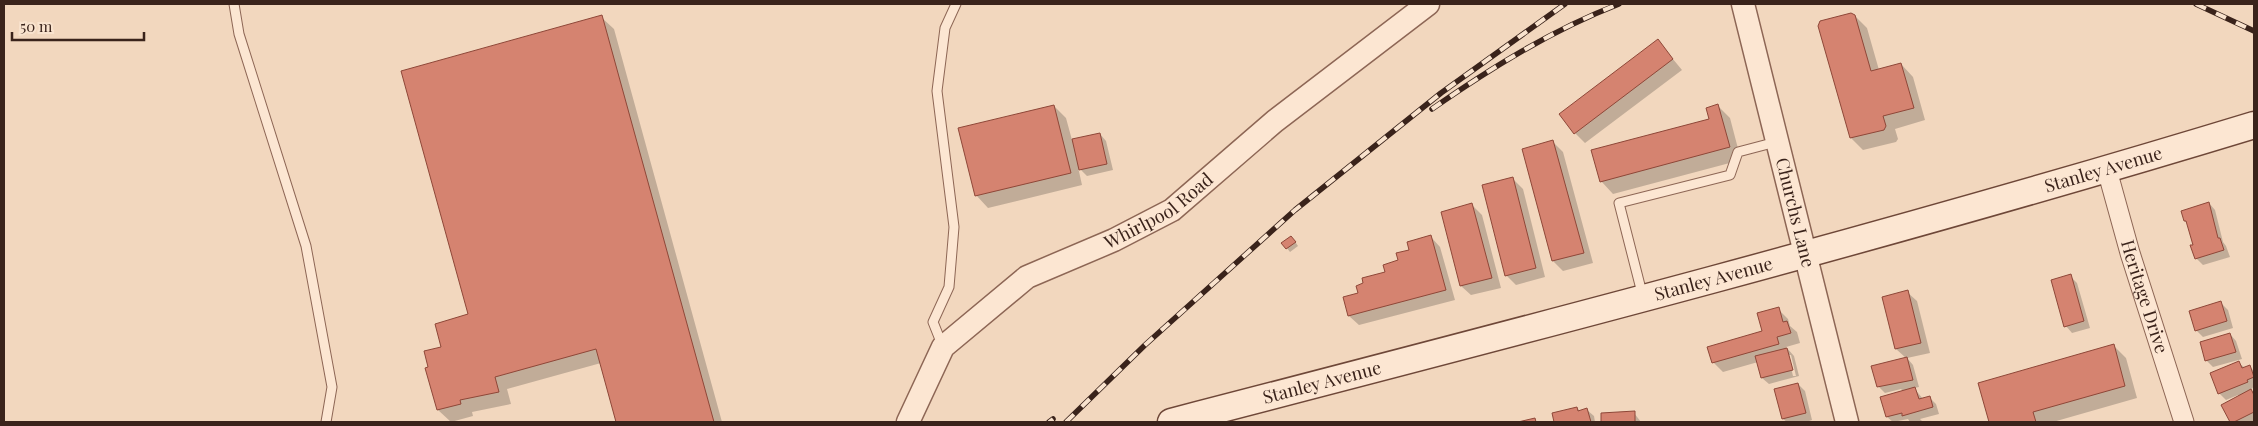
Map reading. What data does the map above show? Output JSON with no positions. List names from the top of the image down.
{
  "streets": {
    "main road": ["Stanley Avenue"],
    "street": ["Whirlpool Road", "Churchs Lane", "Heritage Drive"]
  },
  "crossings": [
    ["Stanley Avenue", "Churchs Lane"],
    ["Stanley Avenue", "Heritage Drive"]
  ],
  "scale_bar": "50 m"
}
